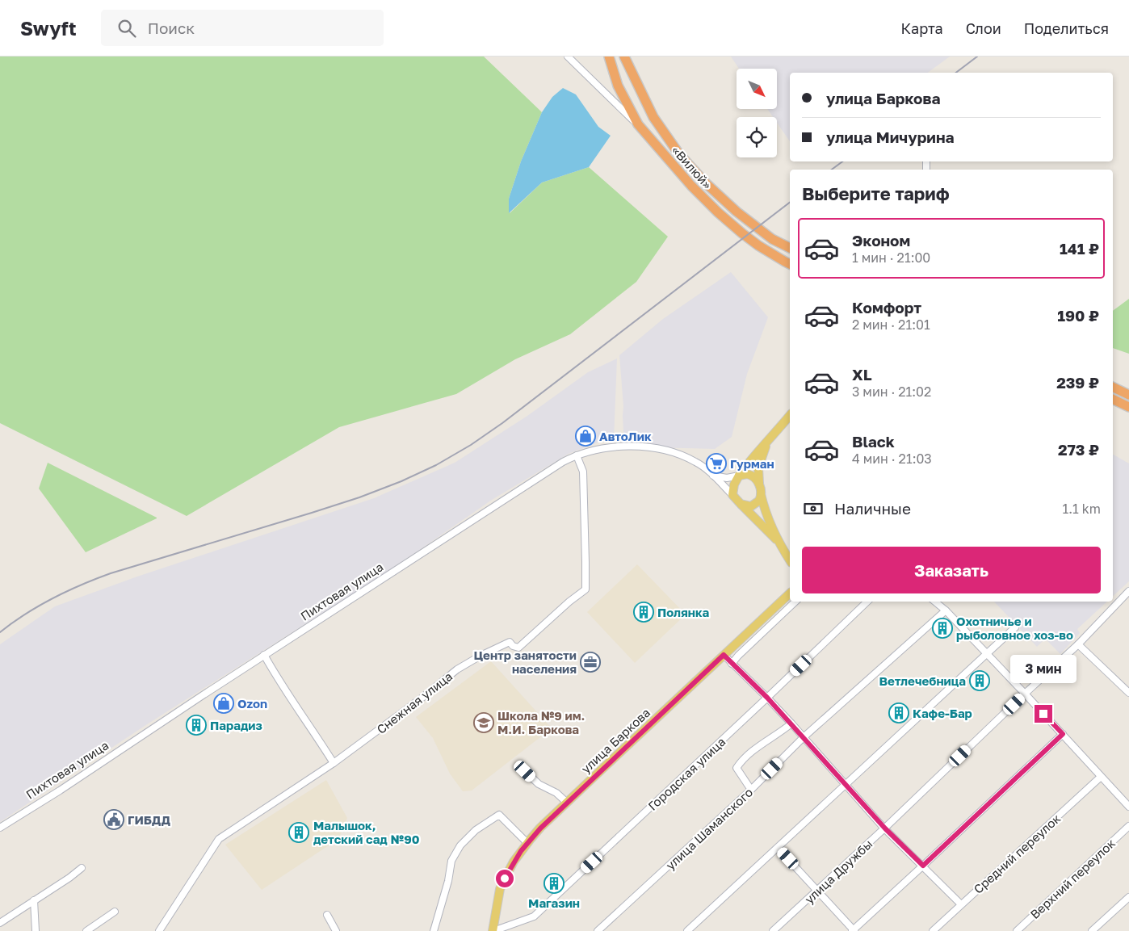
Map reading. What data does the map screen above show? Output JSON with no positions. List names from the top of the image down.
{
  "streets": {
    "highway": ["«Вилюй»"],
    "main road": ["улица Баркова"],
    "street": [
      "Пихтовая улица",
      "Снежная улица",
      "Городская улица",
      "улица Шаманского",
      "Средний переулок",
      "улица Дружбы",
      "Верхний переулок"
    ]
  },
  "crossings": [
    ["Пихтовая улица", "Снежная улица"],
    ["улица Баркова", "Городская улица"]
  ],
  "places": {
    "shop": ["АвтоЛик", "Ozon"],
    "supermarket": ["Гурман"],
    "building": [
      "Полянка",
      "Охотничье и рыболовное хоз-во",
      "Ветлечебница",
      "Кафе-Бар",
      "Парадиз",
      "Малышок, детский сад №90",
      "Магазин"
    ],
    "office": ["Центр занятости населения"],
    "school or university": ["Школа №9 им. М.И. Баркова"],
    "public building": ["ГИБДД"]
  },
  "north": "bottom right",
  "page": {
    "header": "Swyft",
    "search": "Поиск",
    "nav": ["Карта", "Слои", "Поделиться"],
    "banner": ["улица Баркова", "улица Мичурина"],
    "heading": "Выберите тариф",
    "list": [
      {
        "name": "Эконом",
        "note": "1 мин · 21:00",
        "value": "141 ₽"
      },
      {
        "name": "Комфорт",
        "note": "2 мин · 21:01",
        "value": "190 ₽"
      },
      {
        "name": "XL",
        "note": "3 мин · 21:02",
        "value": "239 ₽"
      },
      {
        "name": "Black",
        "note": "4 мин · 21:03",
        "value": "273 ₽"
      }
    ],
    "pay": ["Наличные", "1.1 km"],
    "buttons": "Заказать",
    "bubble": "3 мин"
  }
}
